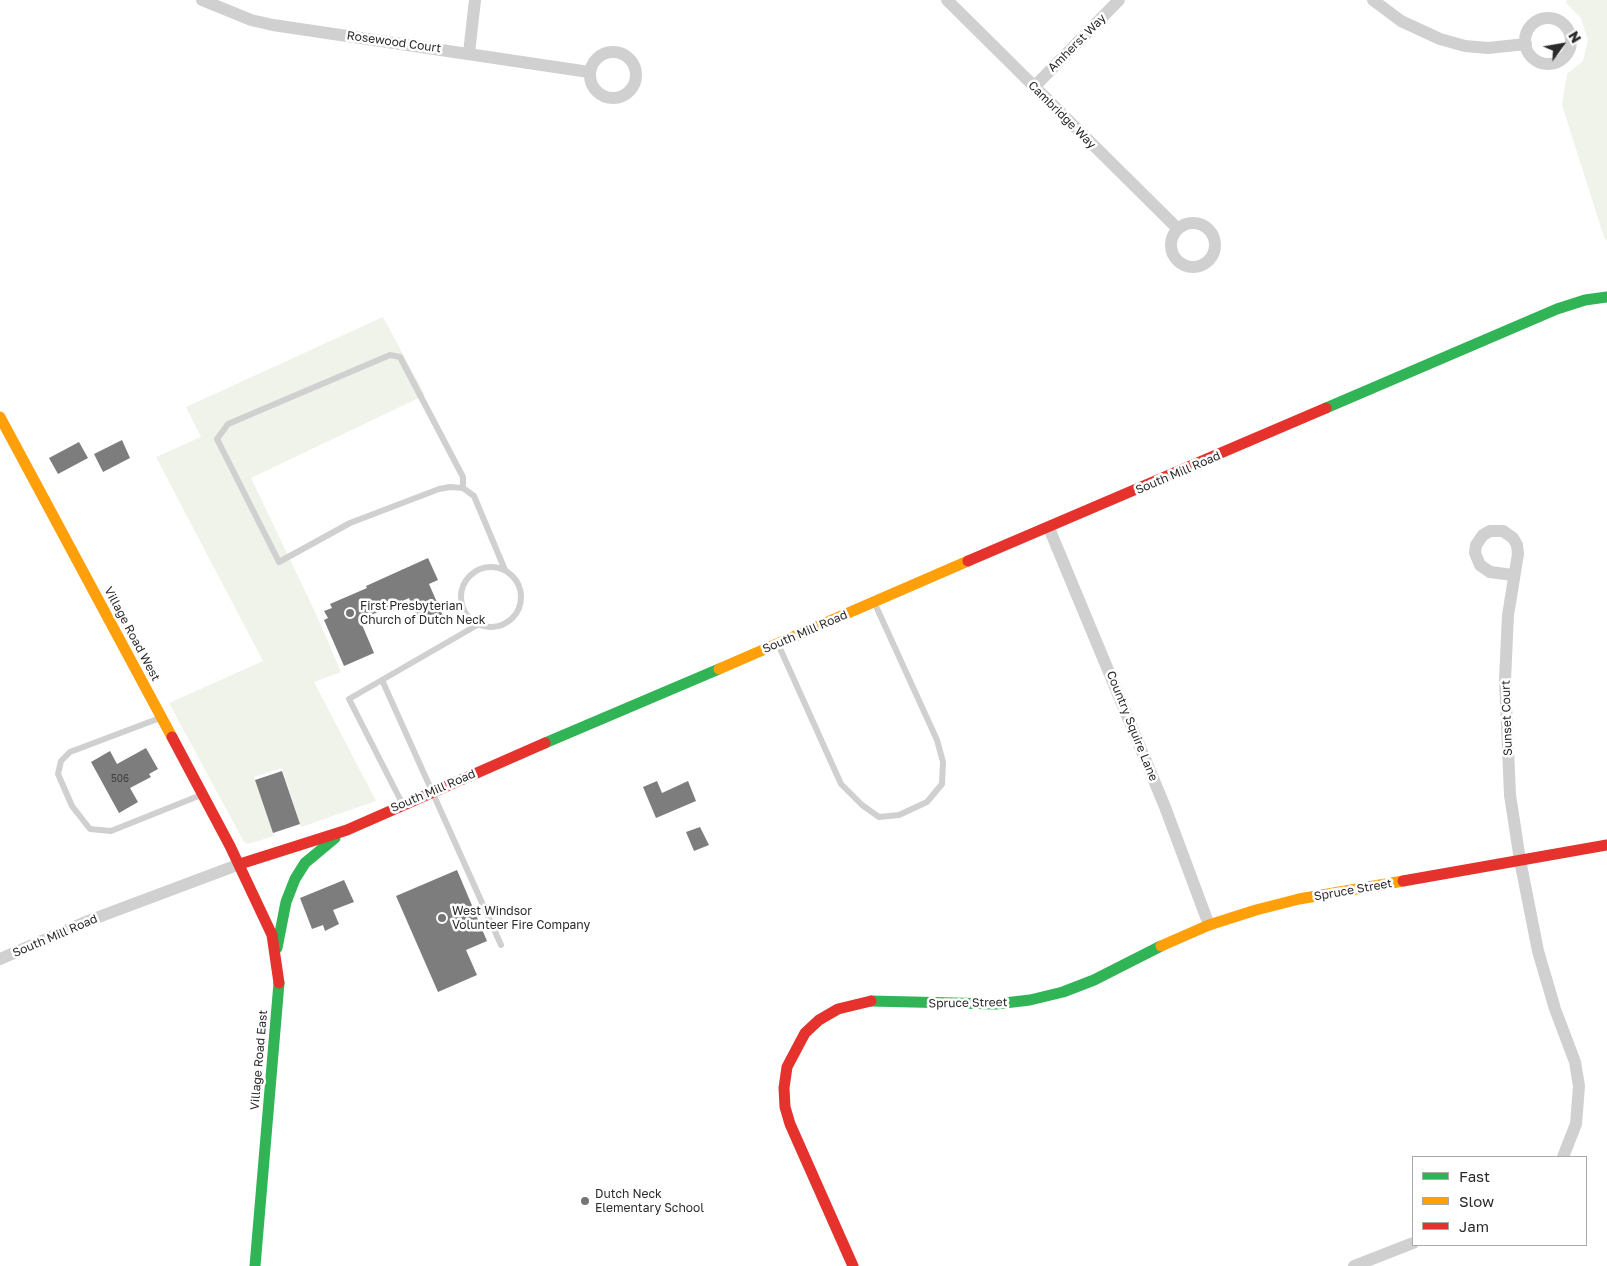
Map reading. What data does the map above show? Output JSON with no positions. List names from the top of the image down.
{
  "streets": {
    "street": [
      "Rosewood Court",
      "Amherst Way",
      "Cambridge Way",
      "South Mill Road",
      "Village Road West",
      "Sunset Court",
      "Country Squire Lane",
      "Spruce Street",
      "Village Road East"
    ]
  },
  "crossings": [
    ["Amherst Way", "Cambridge Way"],
    ["South Mill Road", "Village Road West"],
    ["South Mill Road", "Country Squire Lane"],
    ["South Mill Road", "Village Road East"],
    ["Village Road West", "Village Road East"],
    ["Sunset Court", "Spruce Street"],
    ["Country Squire Lane", "Spruce Street"]
  ],
  "places": ["First Presbyterian Church of Dutch Neck", "West Windsor Volunteer Fire Company", "Dutch Neck Elementary School"],
  "house_numbers": ["506"],
  "legend": ["Fast", "Slow", "Jam"],
  "north": "top right"
}
